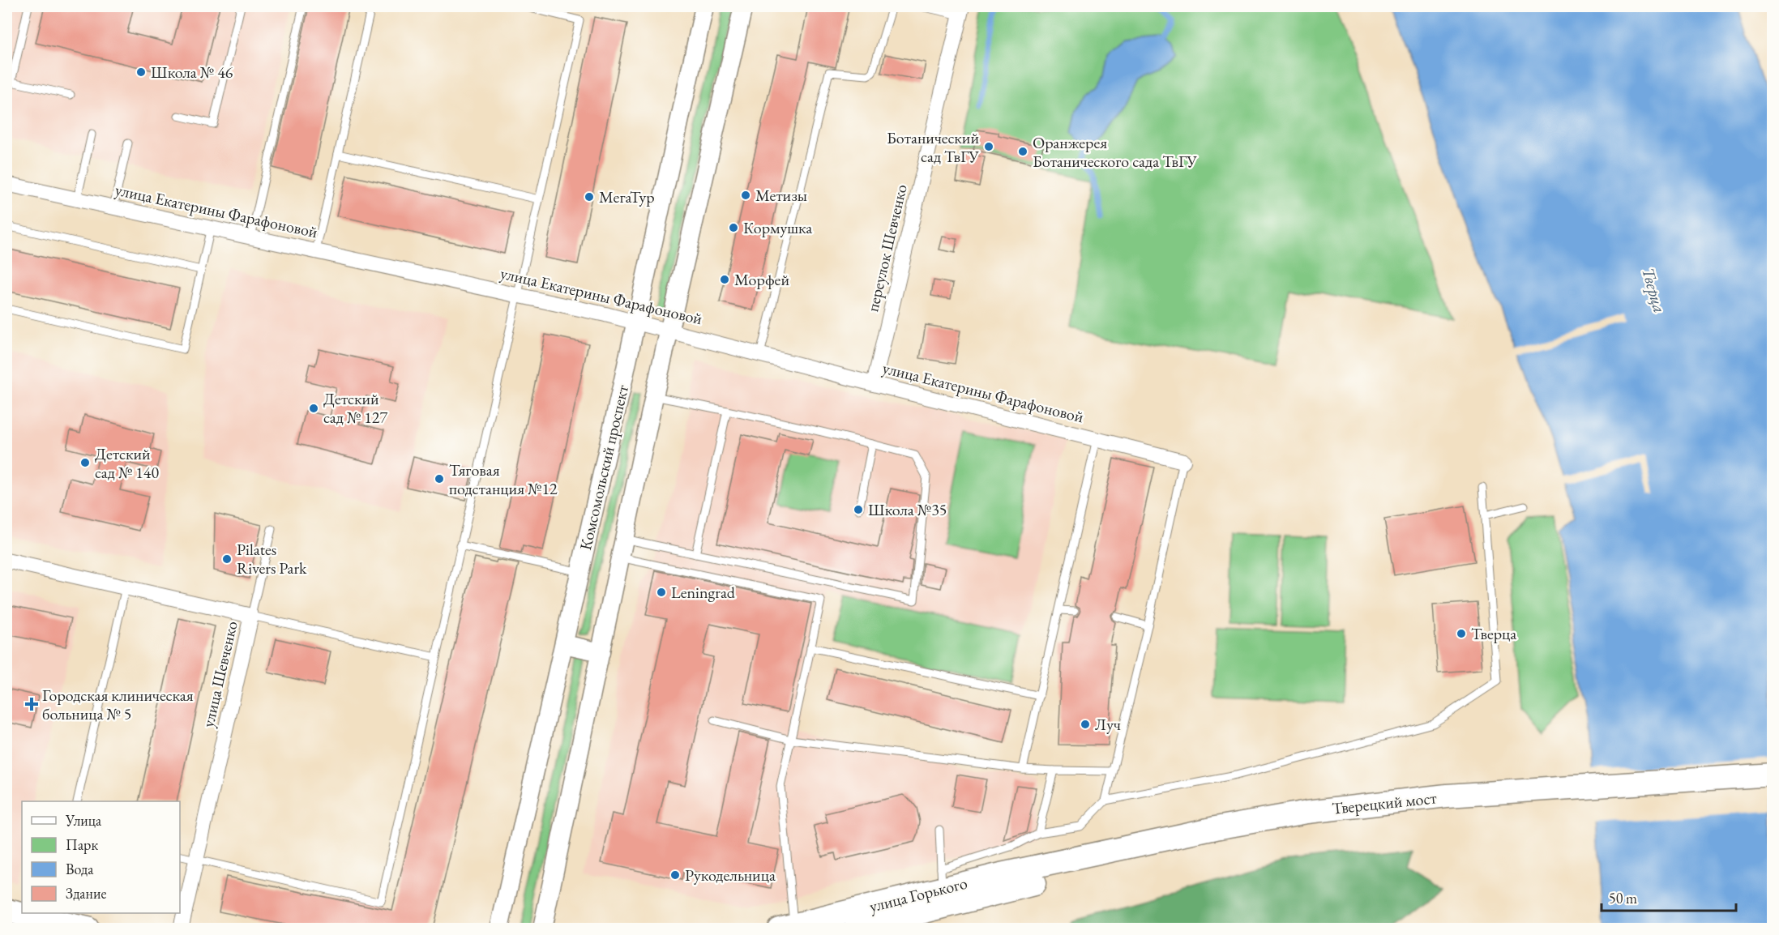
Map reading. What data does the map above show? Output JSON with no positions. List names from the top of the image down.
{
  "streets": {
    "main road": ["Тверецкий мост", "улица Горького"],
    "street": [
      "улица Екатерины Фарафоновой",
      "переулок Шевченко",
      "Комсомольский проспект",
      "улица Шевченко"
    ]
  },
  "crossings": [
    ["улица Екатерины Фарафоновой", "переулок Шевченко"],
    ["улица Екатерины Фарафоновой", "Комсомольский проспект"],
    ["Тверецкий мост", "улица Горького"]
  ],
  "water": ["Тверца"],
  "places": {
    "other": [
      "Школа № 46",
      "Ботанический сад ТвГУ",
      "Оранжерея Ботанического сада ТвГУ",
      "Метизы",
      "МегаТур",
      "Кормушка",
      "Морфей",
      "Детский сад № 127",
      "Детский сад № 140",
      "Тяговая подстанция №12",
      "Школа №35",
      "Pilates Rivers Park",
      "Leningrad",
      "Тверца",
      "Луч",
      "Рукодельница"
    ],
    "health": ["Городская клиническая больница № 5"]
  },
  "legend": [
    "Улица",
    "Парк",
    "Вода",
    "Здание"
  ],
  "scale_bar": "50 m"
}
